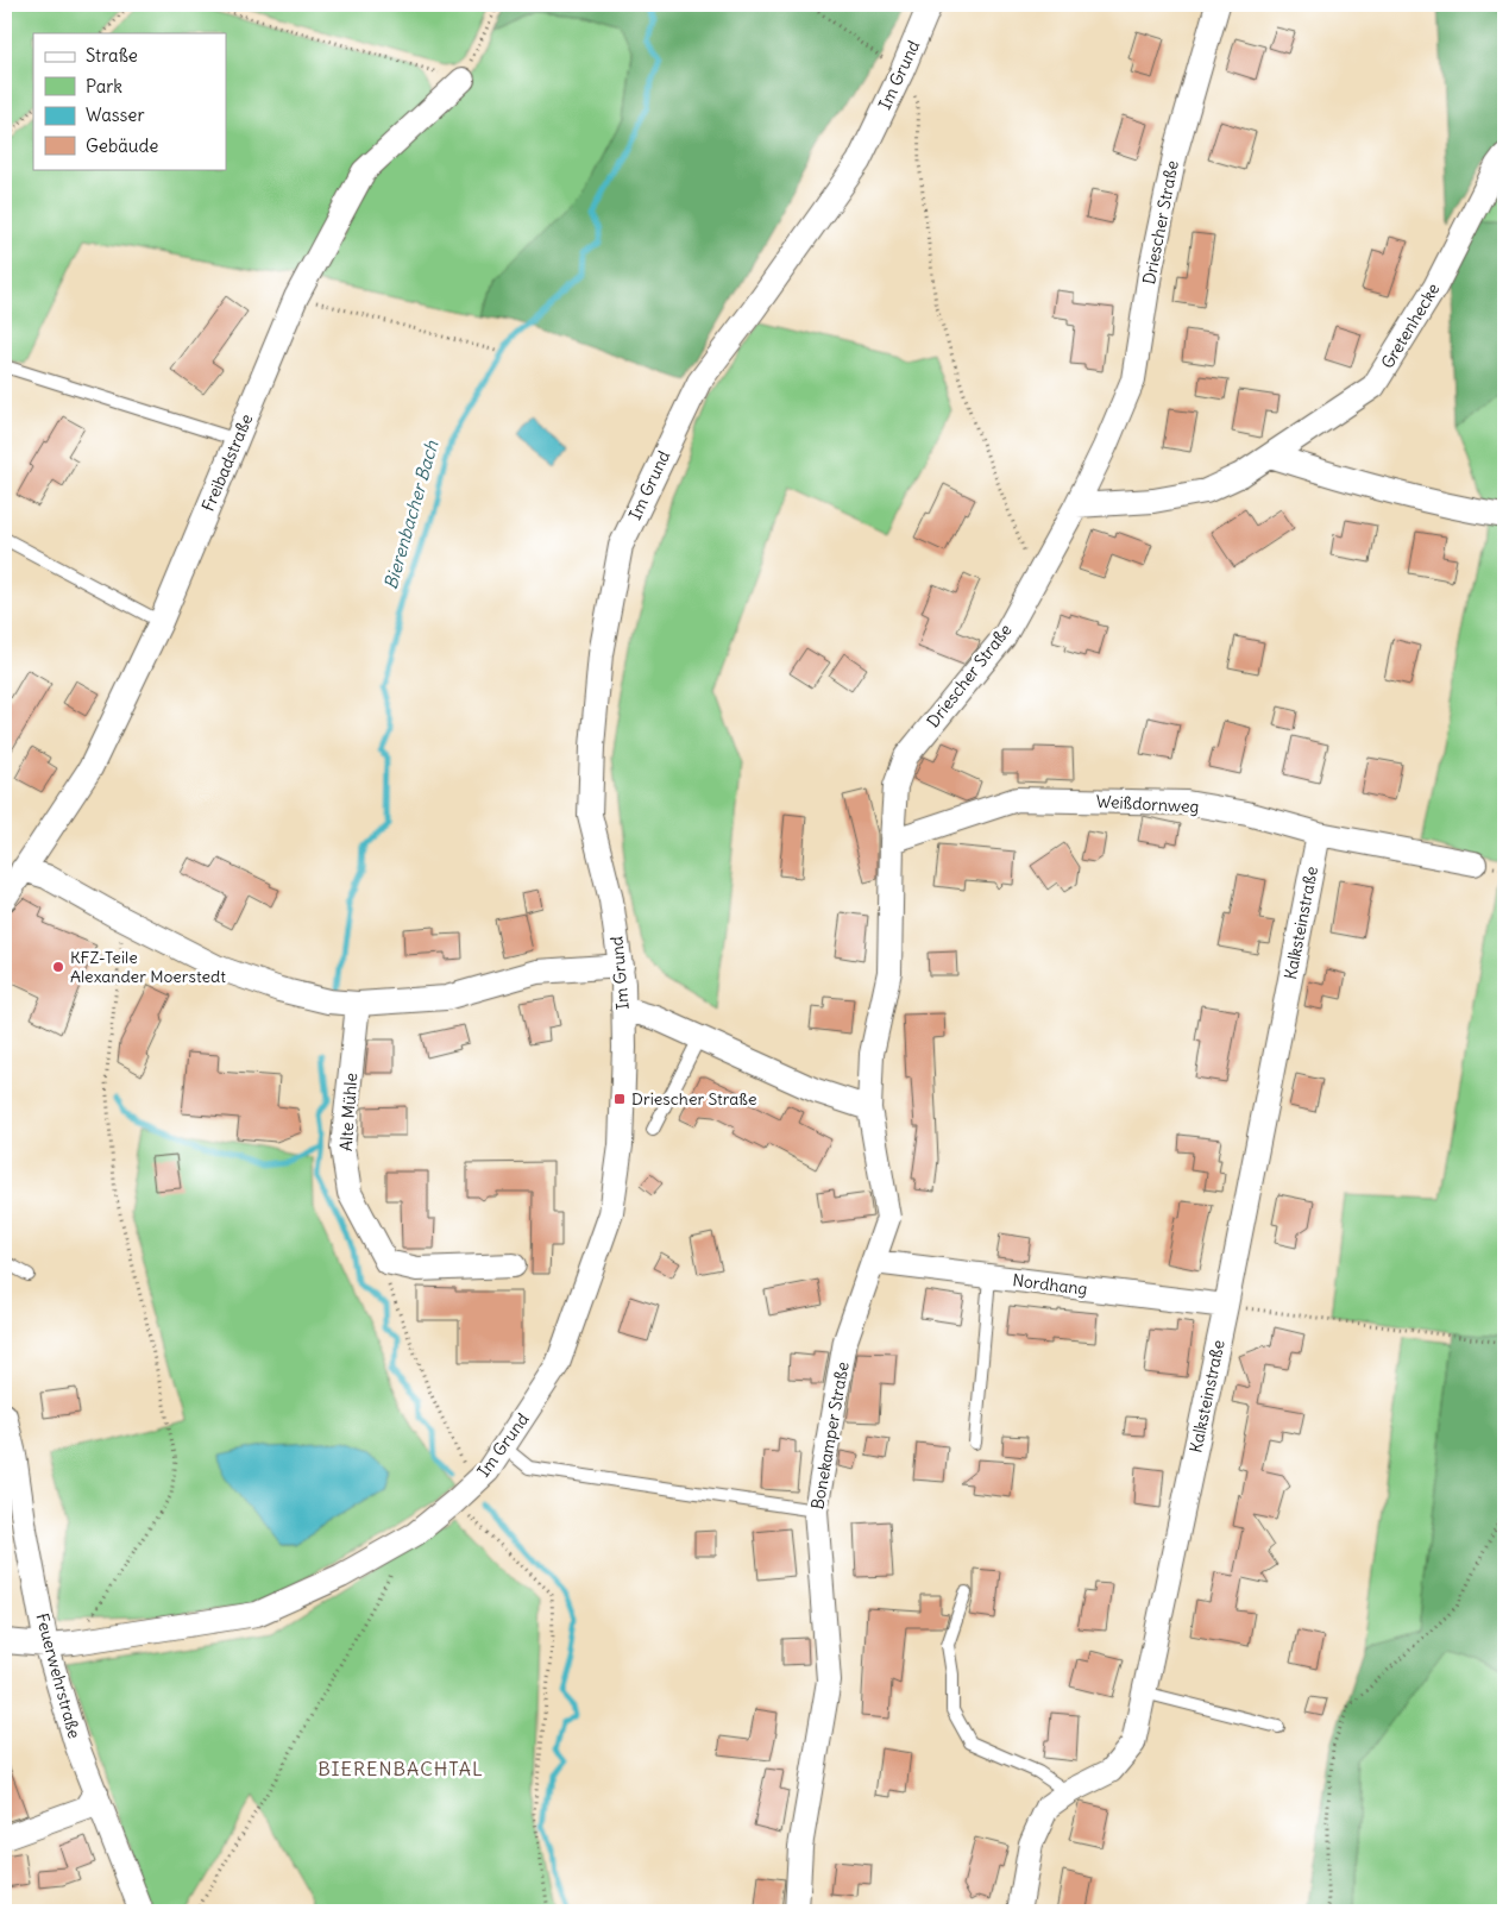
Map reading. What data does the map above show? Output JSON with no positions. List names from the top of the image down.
{
  "streets": {
    "street": [
      "Im Grund",
      "Driescher Straße",
      "Gretenhecke",
      "Freibadstraße",
      "Weißdornweg",
      "Kalksteinstraße",
      "Alte Mühle",
      "Nordhang",
      "Bonekamper Straße",
      "Feuerwehrstraße"
    ]
  },
  "crossings": [
    ["Im Grund", "Feuerwehrstraße"],
    ["Driescher Straße", "Gretenhecke"],
    ["Driescher Straße", "Weißdornweg"],
    ["Driescher Straße", "Bonekamper Straße"],
    ["Weißdornweg", "Kalksteinstraße"],
    ["Kalksteinstraße", "Nordhang"],
    ["Nordhang", "Bonekamper Straße"]
  ],
  "districts": ["BIERENBACHTAL"],
  "water": ["Bierenbacher Bach"],
  "places": {
    "other": ["KFZ-Teile Alexander Moerstedt"],
    "transit": ["Driescher Straße"]
  },
  "legend": [
    "Straße",
    "Park",
    "Wasser",
    "Gebäude"
  ]
}
